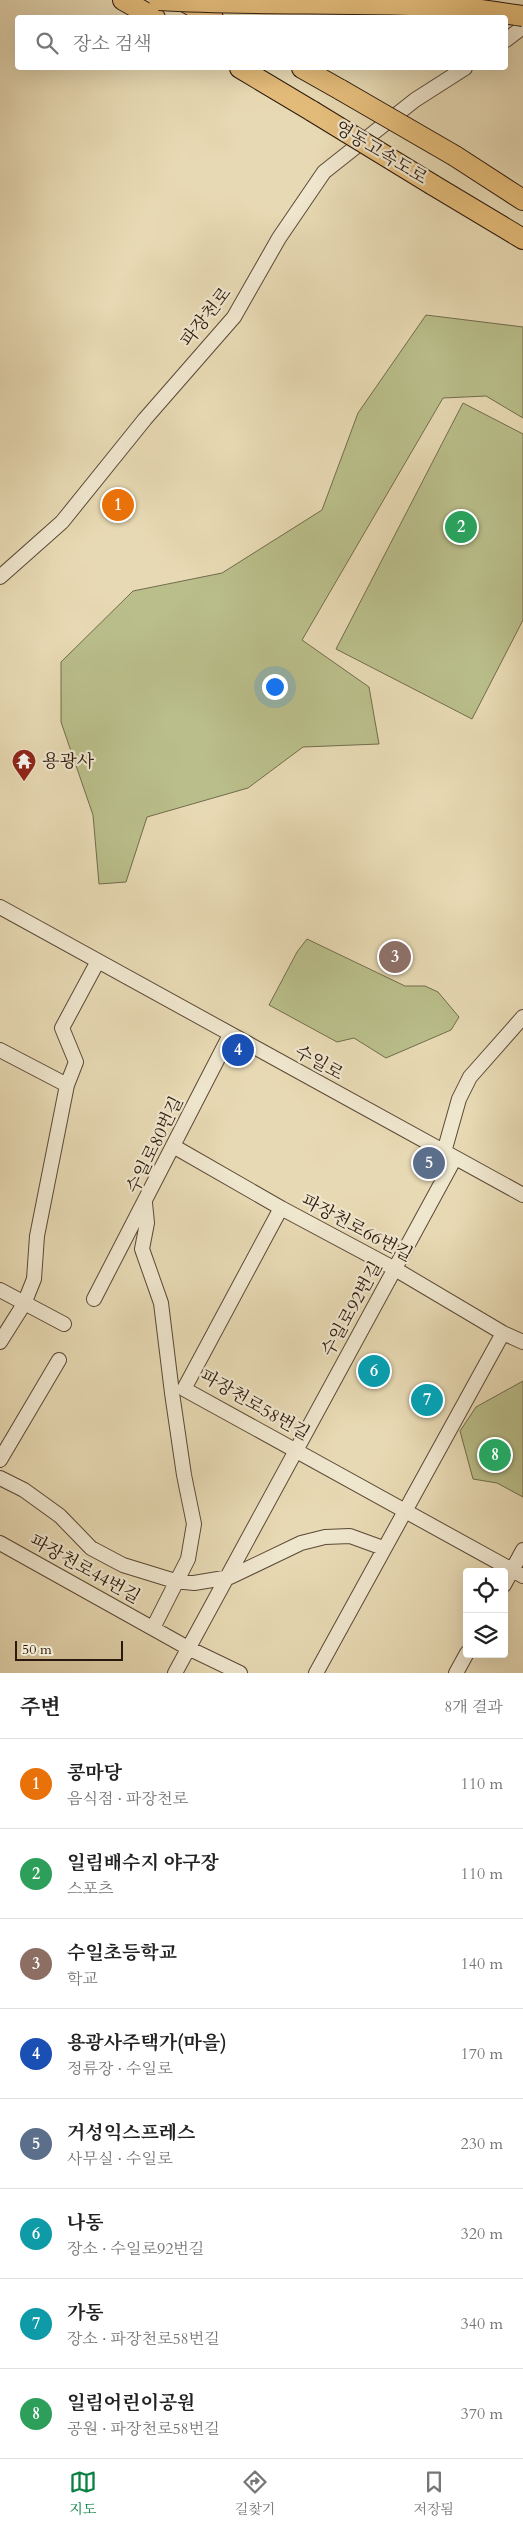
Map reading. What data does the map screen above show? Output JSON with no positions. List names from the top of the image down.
{
  "streets": {
    "highway": ["영동고속도로"],
    "street": [
      "파장천로",
      "수일로",
      "수일로80번길",
      "파장천로66번길",
      "수일로92번길",
      "파장천로58번길",
      "파장천로44번길"
    ]
  },
  "crossings": [
    ["수일로", "수일로80번길"],
    ["수일로", "수일로92번길"],
    ["수일로80번길", "파장천로66번길"],
    ["수일로80번길", "파장천로44번길"],
    ["파장천로66번길", "수일로92번길"],
    ["파장천로66번길", "파장천로58번길"],
    ["수일로92번길", "파장천로58번길"],
    ["수일로92번길", "파장천로44번길"]
  ],
  "places": {
    "temple": ["용광사"]
  },
  "scale_bar": "50 m",
  "page": {
    "search": "장소 검색",
    "pins": [
      "1",
      "2",
      "3",
      "4",
      "5",
      "6",
      "7",
      "8"
    ],
    "scale": "50 m",
    "heading": ["주변", "8개 결과"],
    "list": [
      {
        "mark": "1",
        "name": "콩마당",
        "note": "음식점 · 파장천로",
        "value": "110 m"
      },
      {
        "mark": "2",
        "name": "일림배수지 야구장",
        "note": "스포츠",
        "value": "110 m"
      },
      {
        "mark": "3",
        "name": "수일초등학교",
        "note": "학교",
        "value": "140 m"
      },
      {
        "mark": "4",
        "name": "용광사주택가(마을)",
        "note": "정류장 · 수일로",
        "value": "170 m"
      },
      {
        "mark": "5",
        "name": "거성익스프레스",
        "note": "사무실 · 수일로",
        "value": "230 m"
      },
      {
        "mark": "6",
        "name": "나동",
        "note": "장소 · 수일로92번길",
        "value": "320 m"
      },
      {
        "mark": "7",
        "name": "가동",
        "note": "장소 · 파장천로58번길",
        "value": "340 m"
      },
      {
        "mark": "8",
        "name": "일림어린이공원",
        "note": "공원 · 파장천로58번길",
        "value": "370 m"
      }
    ],
    "nav": ["지도", "길찾기", "저장됨"]
  }
}
